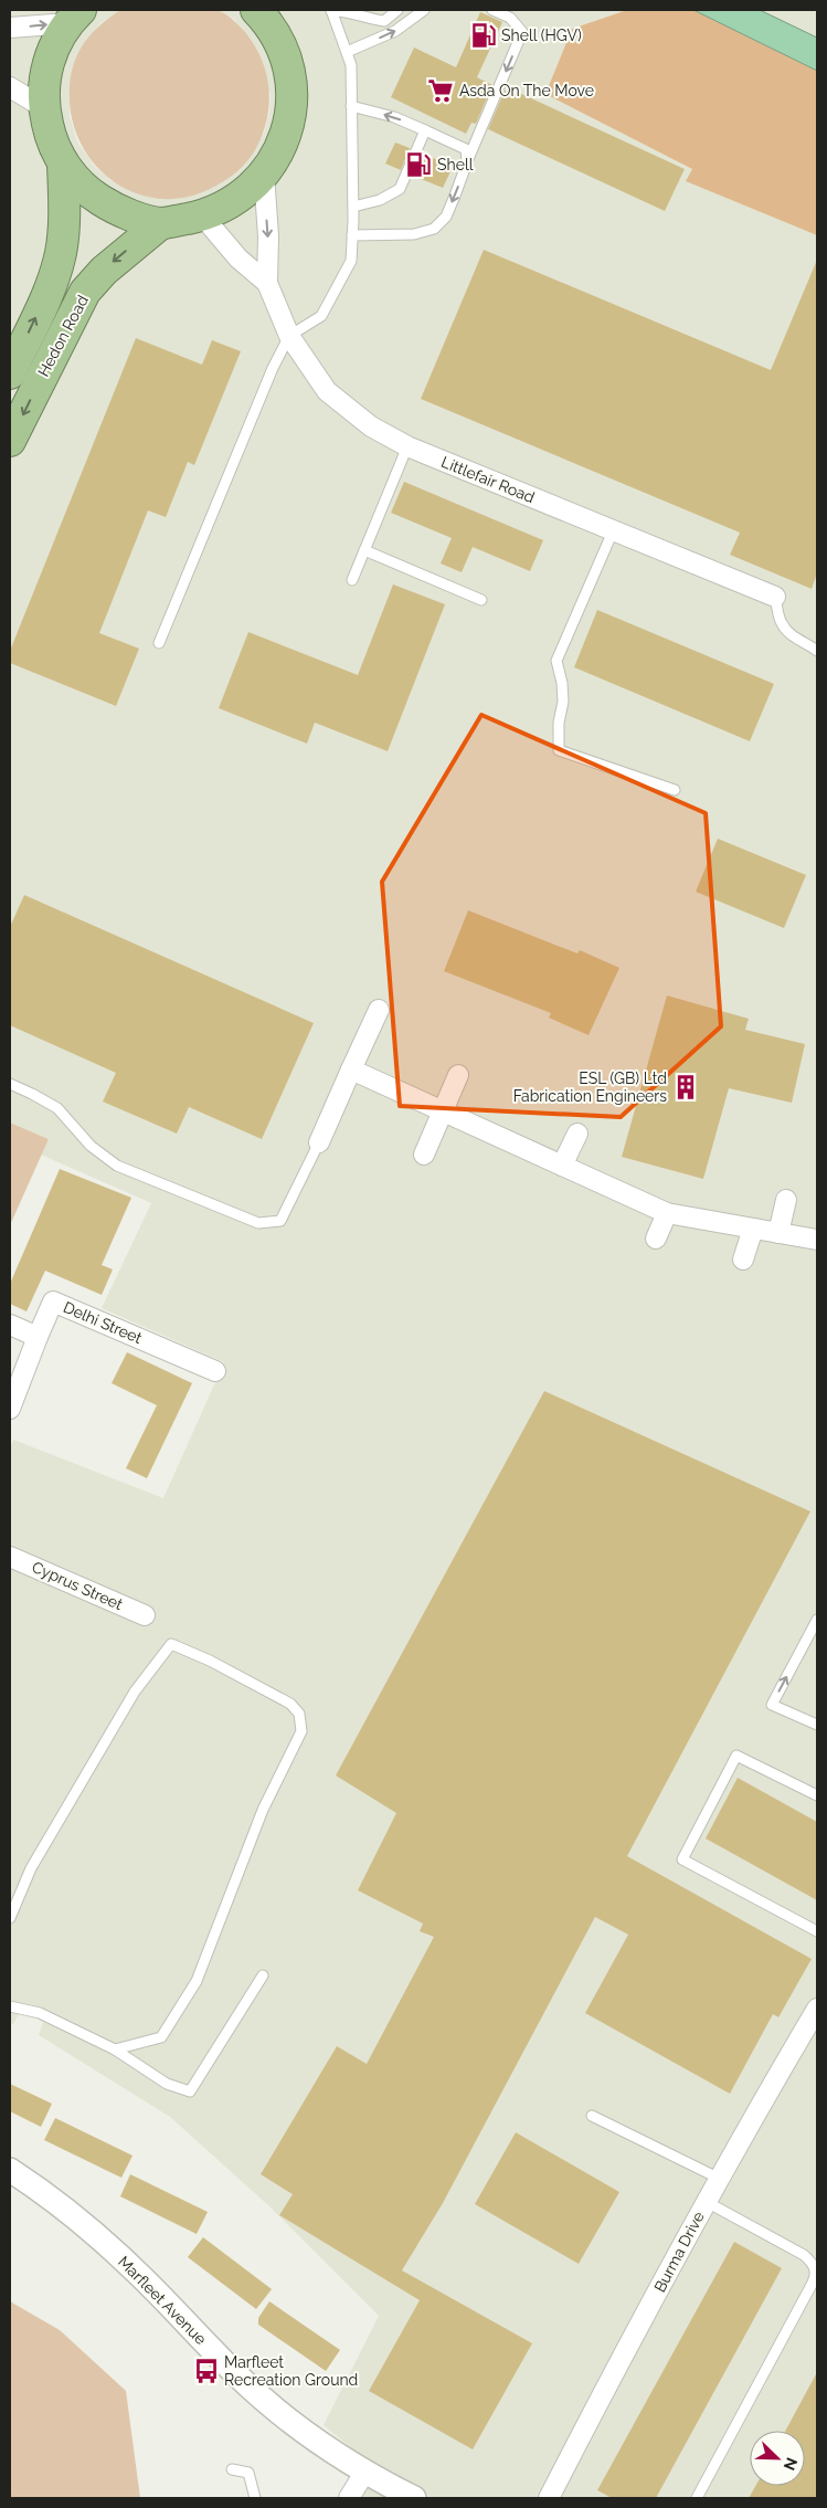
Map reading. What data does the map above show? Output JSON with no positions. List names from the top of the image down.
{
  "streets": {
    "highway": ["Hedon Road"],
    "street": [
      "Littlefair Road",
      "Delhi Street",
      "Cyprus Street",
      "Burma Drive",
      "Marfleet Avenue"
    ]
  },
  "places": {
    "fuel station": ["Shell (HGV)", "Shell"],
    "supermarket": ["Asda On The Move"],
    "building": ["ESL (GB) Ltd Fabrication Engineers"],
    "bus stop": ["Marfleet Recreation Ground"]
  },
  "north": "bottom right"
}
